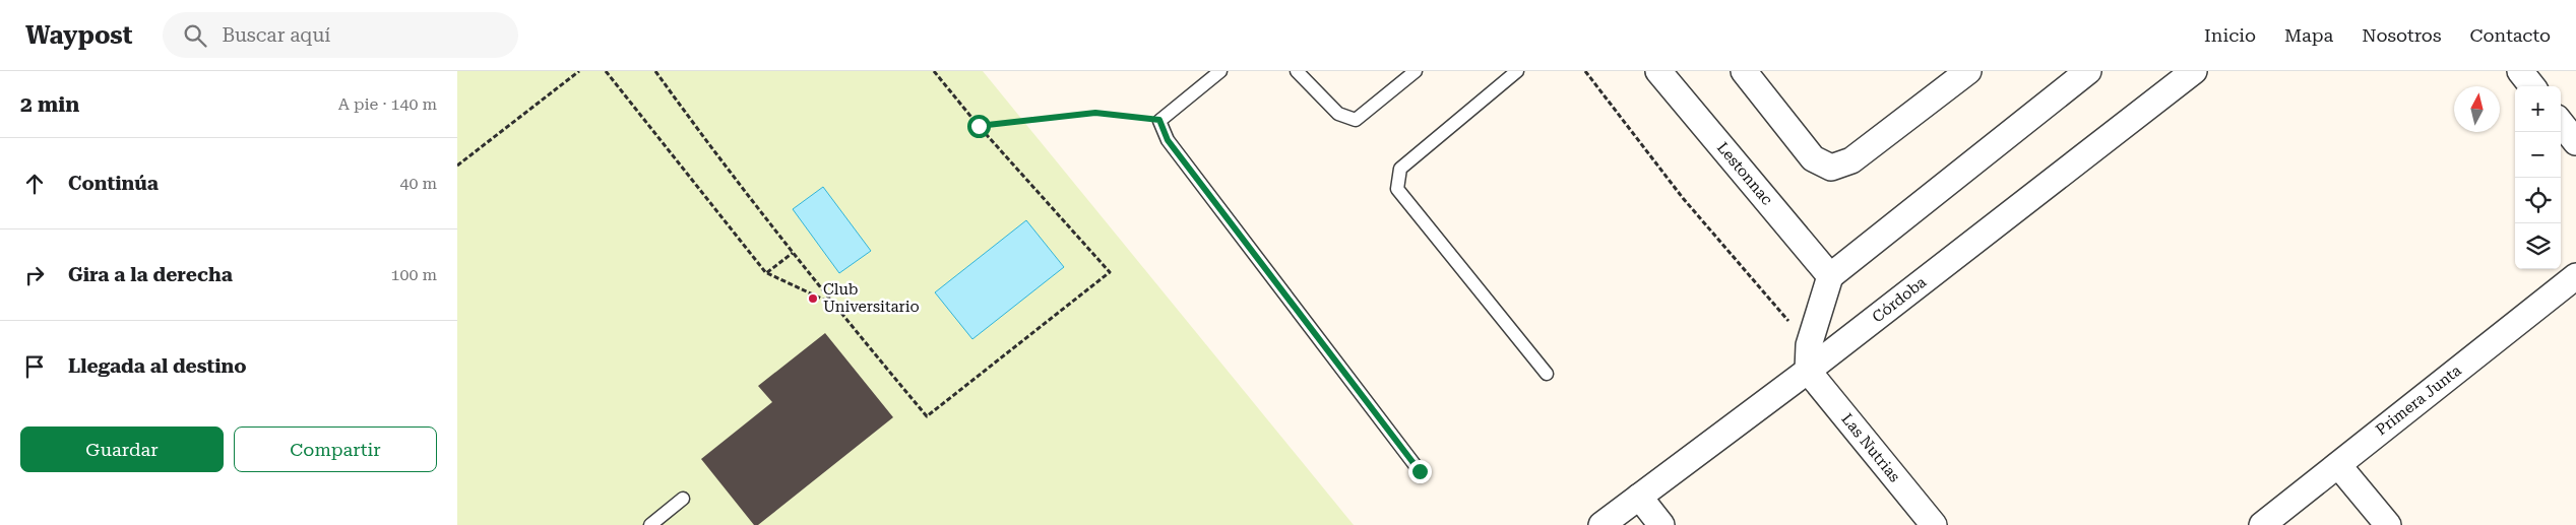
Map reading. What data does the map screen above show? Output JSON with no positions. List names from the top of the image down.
{
  "streets": {
    "street": [
      "Lestonnac",
      "Córdoba",
      "Primera Junta",
      "Las Nutrias"
    ]
  },
  "crossings": [
    ["Córdoba", "Las Nutrias"]
  ],
  "places": ["Club Universitario"],
  "north": "top",
  "page": {
    "header": "Waypost",
    "search": "Buscar aquí",
    "nav": [
      "Inicio",
      "Mapa",
      "Nosotros",
      "Contacto"
    ],
    "heading": ["2 min", "A pie · 140 m"],
    "map_buttons": ["+", "−"],
    "list": [
      ["Continúa", "40 m"],
      ["Gira a la derecha", "100 m"],
      "Llegada al destino"
    ],
    "buttons": ["Guardar", "Compartir"]
  }
}
